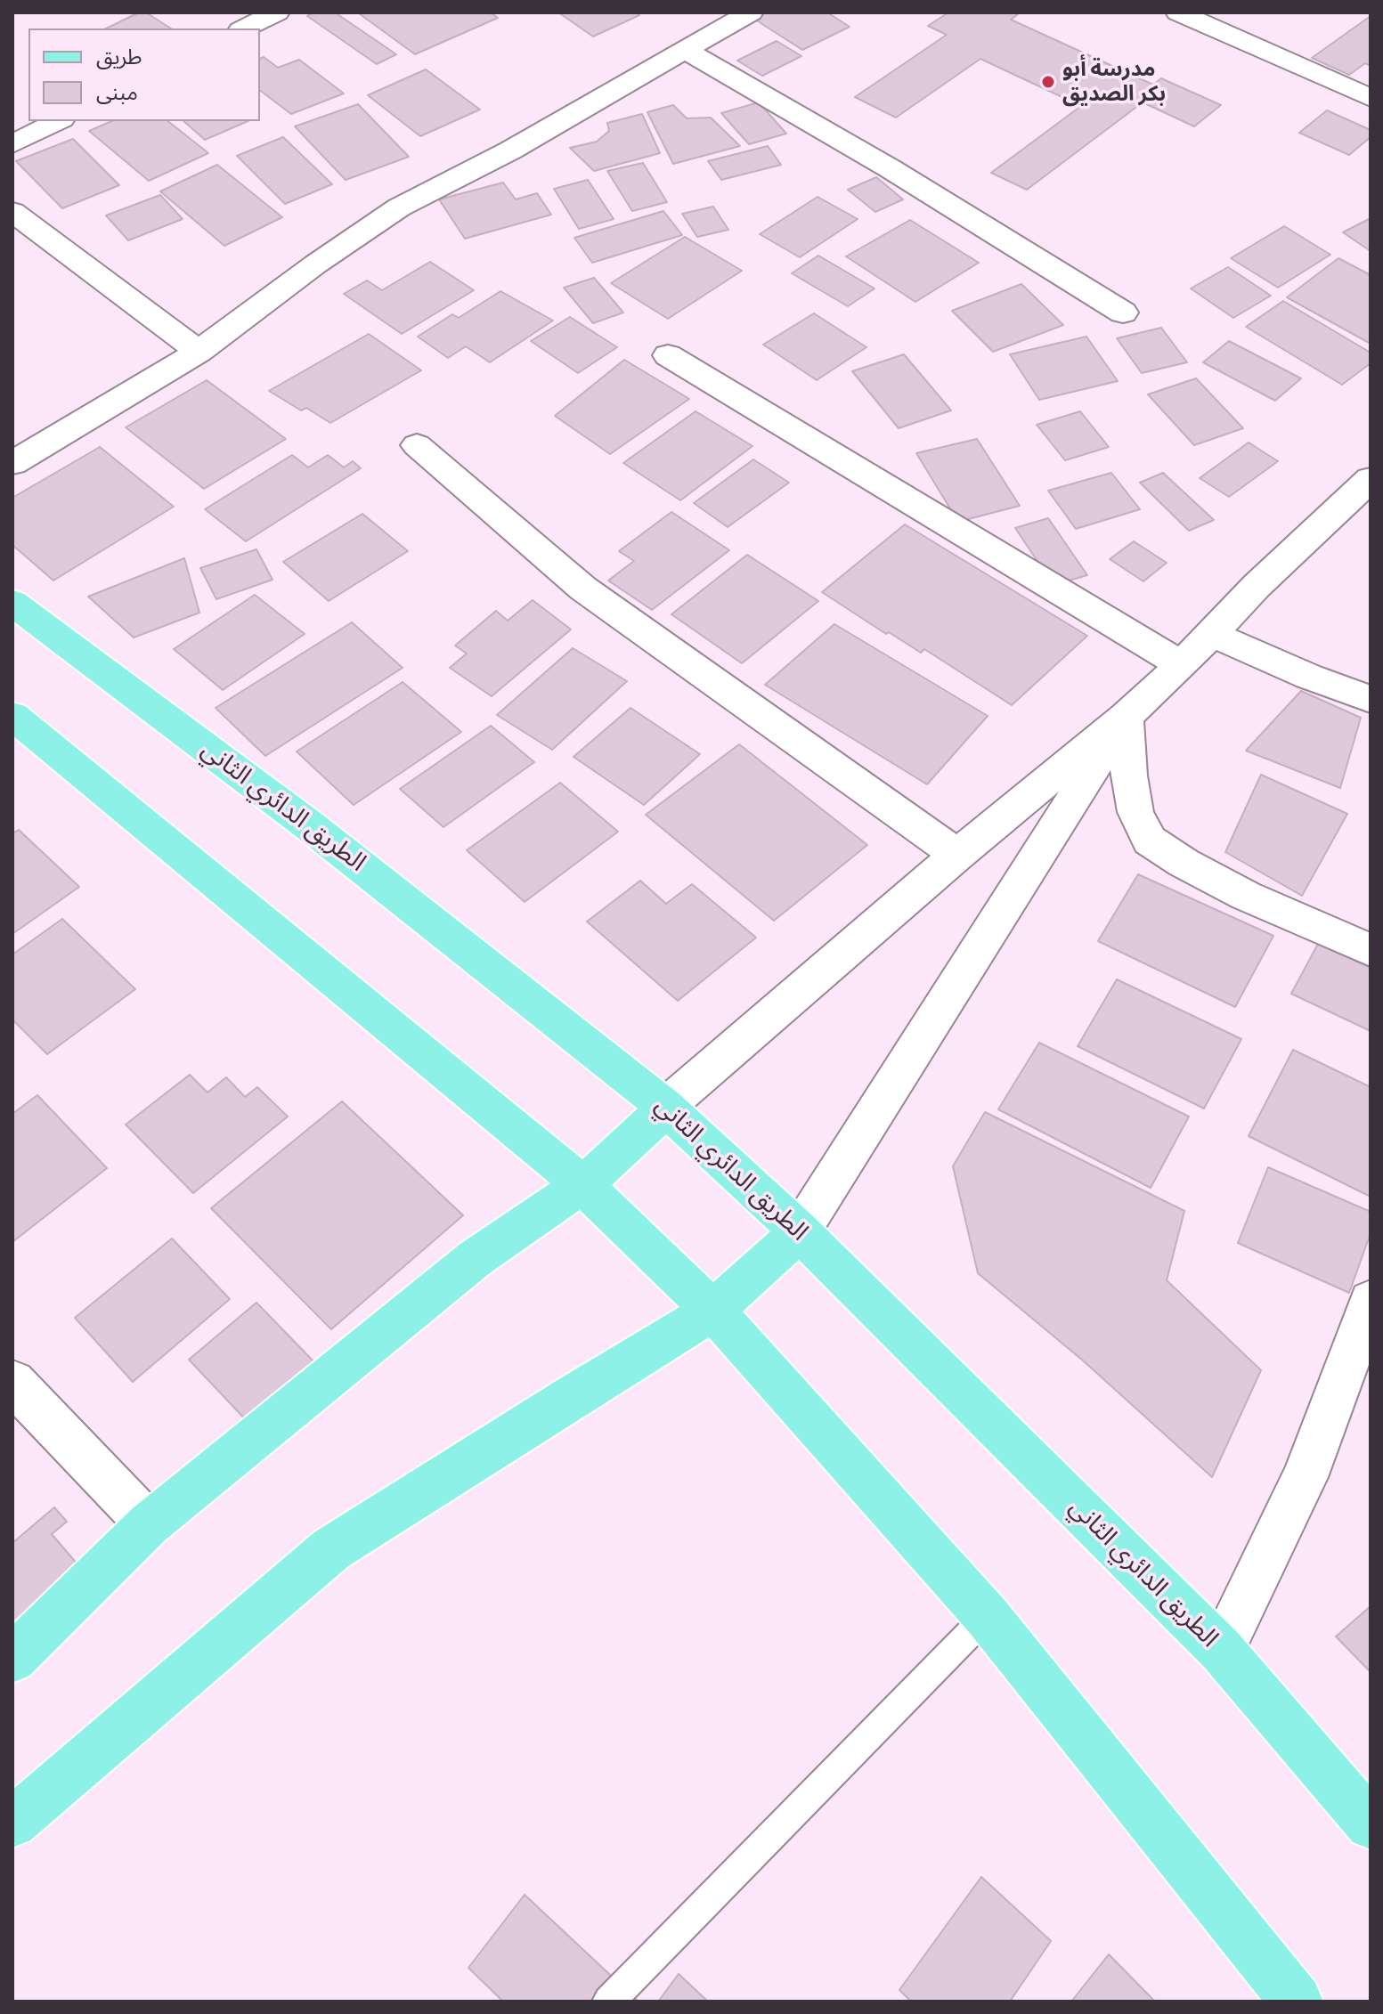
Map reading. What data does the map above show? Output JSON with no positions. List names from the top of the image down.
{
  "streets": {
    "main road": ["الطريق الدائري الثاني"]
  },
  "places": ["مدرسة أبو بكر الصديق"],
  "legend": ["طريق", "مبنى"]
}
